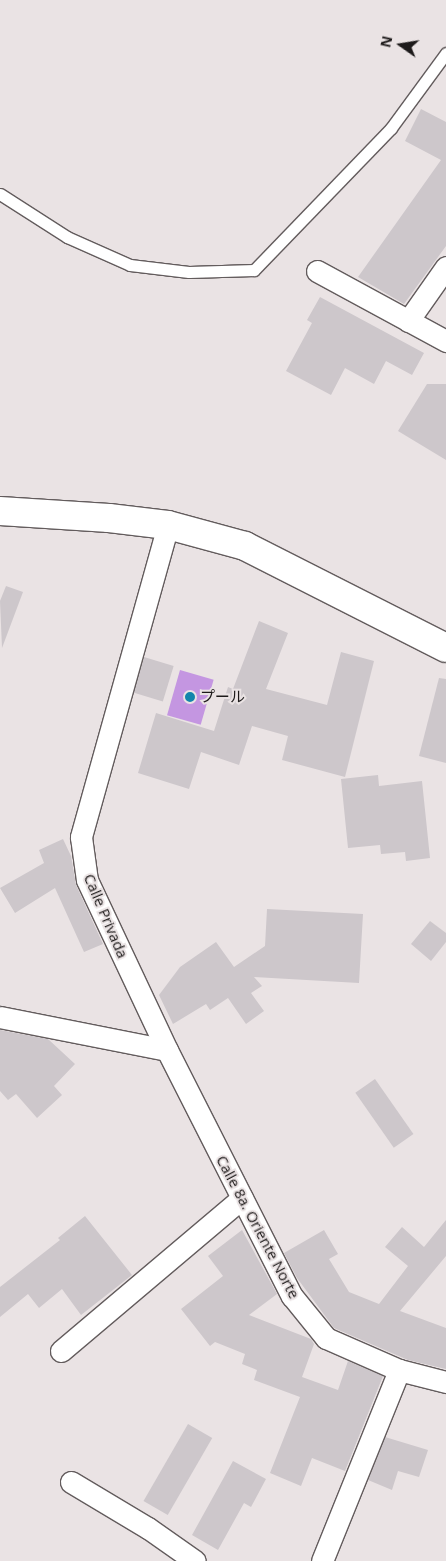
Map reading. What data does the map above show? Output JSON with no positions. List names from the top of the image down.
{
  "streets": {
    "street": ["Calle Privada", "Calle 8a. Oriente Norte"]
  },
  "crossings": [
    ["Calle Privada", "Calle 8a. Oriente Norte"]
  ],
  "places": ["プール"],
  "north": "left"
}
